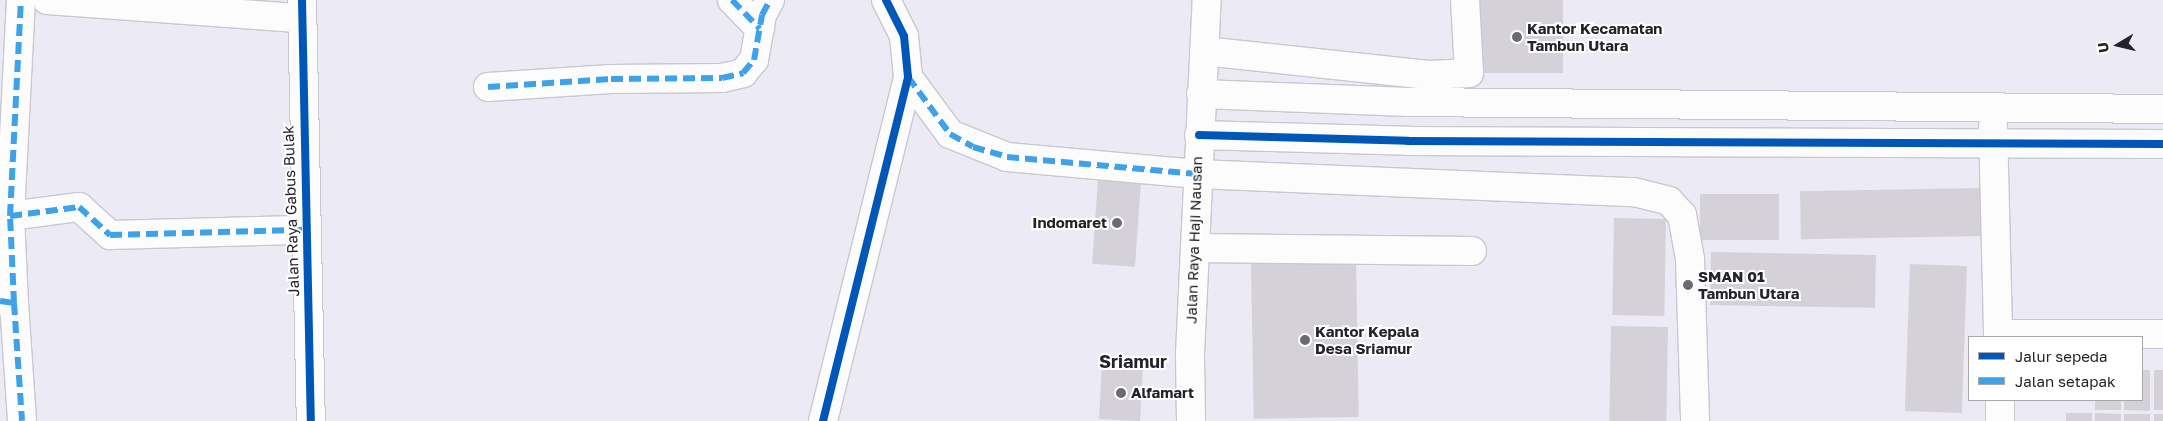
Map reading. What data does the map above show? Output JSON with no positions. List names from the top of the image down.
{
  "streets": {
    "street": ["Jalan Raya Gabus Bulak", "Jalan Raya Haji Nausan"]
  },
  "districts": ["Sriamur"],
  "places": [
    "Kantor Kecamatan Tambun Utara",
    "Indomaret",
    "SMAN 01 Tambun Utara",
    "Kantor Kepala Desa Sriamur",
    "Alfamart"
  ],
  "legend": ["Jalur sepeda", "Jalan setapak"],
  "north": "left"
}
